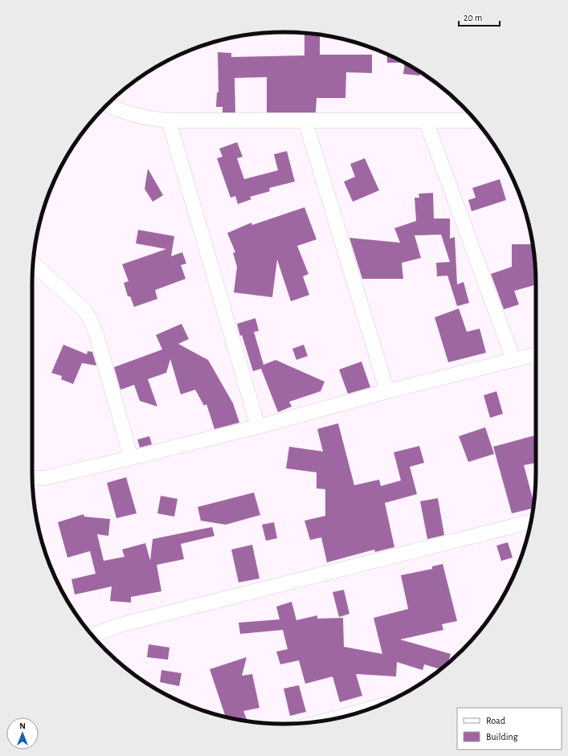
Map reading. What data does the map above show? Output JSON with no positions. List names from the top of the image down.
{
  "legend": ["Road", "Building"],
  "scale_bar": "20 m",
  "north": "top"
}
